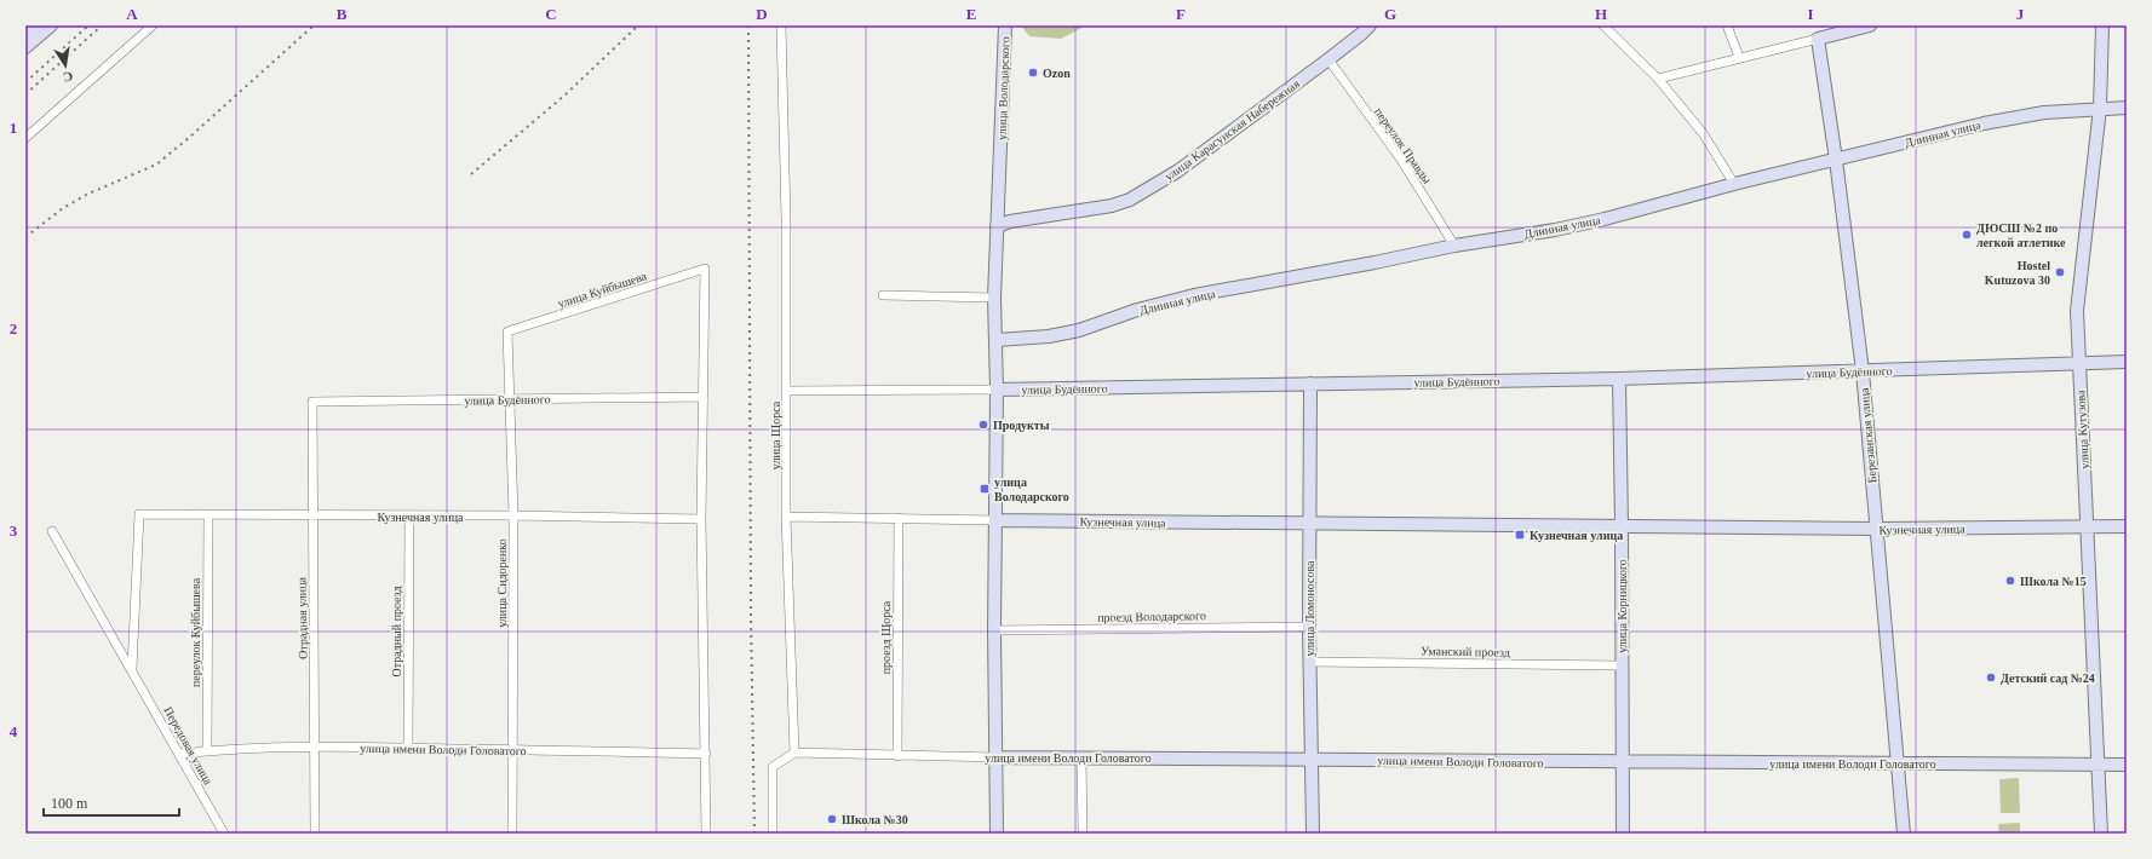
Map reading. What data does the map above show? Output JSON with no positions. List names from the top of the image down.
{
  "streets": {
    "street": [
      "улица Володарского",
      "улица Карасунская Набережная",
      "Длинная улица",
      "переулок Правды",
      "улица Куйбышева",
      "улица Будённого",
      "улица Кутузова",
      "улица Щорса",
      "Березанская улица",
      "Кузнечная улица",
      "улица Сидоренко",
      "улица Корницкого",
      "улица Ломоносова",
      "проезд Володарского",
      "Отрадная улица",
      "Отрадный проезд",
      "переулок Куйбышева",
      "проезд Щорса",
      "Уманский проезд",
      "Передовая улица",
      "улица имени Володи Головатого"
    ]
  },
  "crossings": [
    ["улица Володарского", "улица Карасунская Набережная"],
    ["улица Володарского", "Длинная улица"],
    ["улица Володарского", "улица Будённого"],
    ["улица Володарского", "Кузнечная улица"],
    ["улица Володарского", "проезд Володарского"],
    ["улица Володарского", "улица имени Володи Головатого"],
    ["улица Карасунская Набережная", "переулок Правды"],
    ["Длинная улица", "переулок Правды"],
    ["Длинная улица", "улица Кутузова"],
    ["Длинная улица", "Березанская улица"],
    ["улица Куйбышева", "улица Будённого"],
    ["улица Куйбышева", "улица Сидоренко"],
    ["улица Будённого", "улица Кутузова"],
    ["улица Будённого", "улица Щорса"],
    ["улица Будённого", "Березанская улица"],
    ["улица Будённого", "улица Сидоренко"],
    ["улица Будённого", "улица Корницкого"],
    ["улица Будённого", "улица Ломоносова"],
    ["улица Будённого", "Отрадная улица"],
    ["улица Кутузова", "Кузнечная улица"],
    ["улица Кутузова", "улица имени Володи Головатого"],
    ["улица Щорса", "Кузнечная улица"],
    ["улица Щорса", "улица имени Володи Головатого"],
    ["Березанская улица", "Кузнечная улица"],
    ["Березанская улица", "улица имени Володи Головатого"],
    ["Кузнечная улица", "улица Сидоренко"],
    ["Кузнечная улица", "улица Корницкого"],
    ["Кузнечная улица", "улица Ломоносова"],
    ["Кузнечная улица", "Отрадная улица"],
    ["Кузнечная улица", "Отрадный проезд"],
    ["Кузнечная улица", "переулок Куйбышева"],
    ["Кузнечная улица", "проезд Щорса"],
    ["Кузнечная улица", "Передовая улица"],
    ["улица Сидоренко", "улица имени Володи Головатого"],
    ["улица Корницкого", "Уманский проезд"],
    ["улица Корницкого", "улица имени Володи Головатого"],
    ["улица Ломоносова", "проезд Володарского"],
    ["улица Ломоносова", "Уманский проезд"],
    ["улица Ломоносова", "улица имени Володи Головатого"],
    ["Отрадная улица", "улица имени Володи Головатого"],
    ["Отрадный проезд", "улица имени Володи Головатого"],
    ["переулок Куйбышева", "улица имени Володи Головатого"],
    ["проезд Щорса", "улица имени Володи Головатого"],
    ["Передовая улица", "улица имени Володи Головатого"]
  ],
  "places": {
    "other": [
      "Ozon",
      "ДЮСШ №2 по легкой атлетике",
      "Hostel Kutuzova 30",
      "Продукты",
      "Школа №15",
      "Детский сад №24",
      "Школа №30"
    ],
    "transit": ["улица Володарского", "Кузнечная улица"]
  },
  "scale_bar": "100 m",
  "north": "bottom",
  "grid": {
    "columns": [
      "A",
      "B",
      "C",
      "D",
      "E",
      "F",
      "G",
      "H",
      "I",
      "J"
    ],
    "rows": [
      "1",
      "2",
      "3",
      "4"
    ]
  }
}
